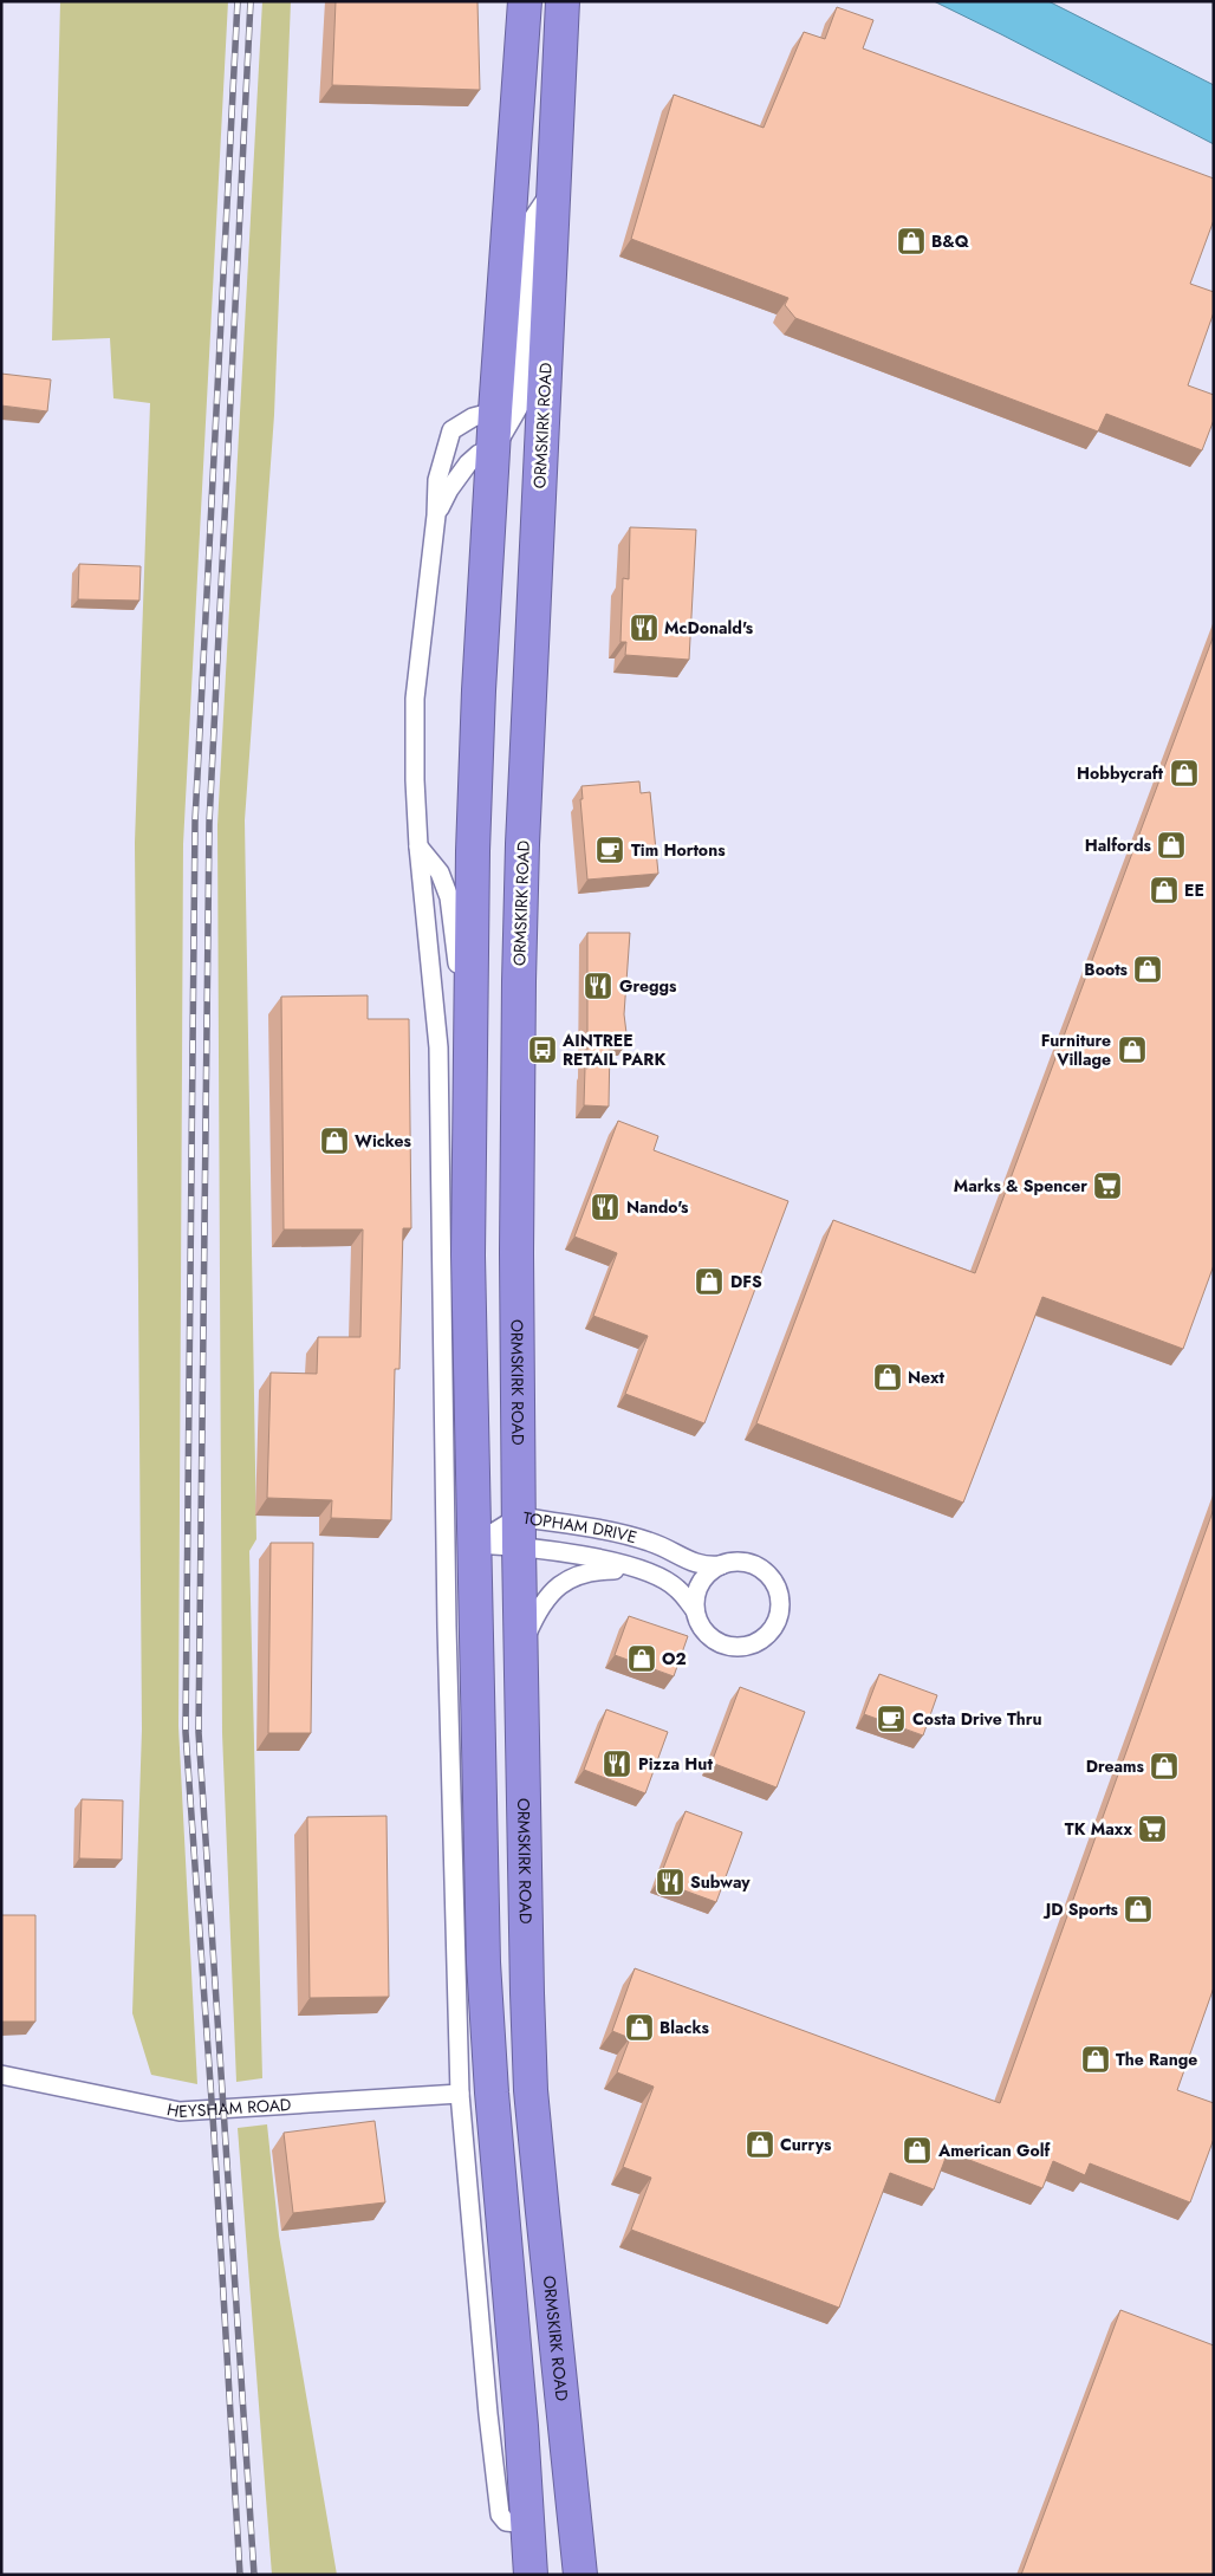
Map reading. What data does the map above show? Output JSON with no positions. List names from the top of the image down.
{
  "streets": {
    "highway": ["ORMSKIRK ROAD"],
    "street": ["TOPHAM DRIVE", "HEYSHAM ROAD"]
  },
  "crossings": [
    ["ORMSKIRK ROAD", "TOPHAM DRIVE"]
  ],
  "places": {
    "shop": [
      "B&Q",
      "Hobbycraft",
      "Halfords",
      "EE",
      "Boots",
      "Furniture Village",
      "Wickes",
      "DFS",
      "Next",
      "O2",
      "Dreams",
      "JD Sports",
      "Blacks",
      "The Range",
      "Currys",
      "American Golf"
    ],
    "restaurant": [
      "McDonald's",
      "Greggs",
      "Nando's",
      "Pizza Hut",
      "Subway"
    ],
    "cafe": ["Tim Hortons", "Costa Drive Thru"],
    "bus stop": ["AINTREE RETAIL PARK"],
    "supermarket": ["Marks & Spencer", "TK Maxx"]
  }
}
